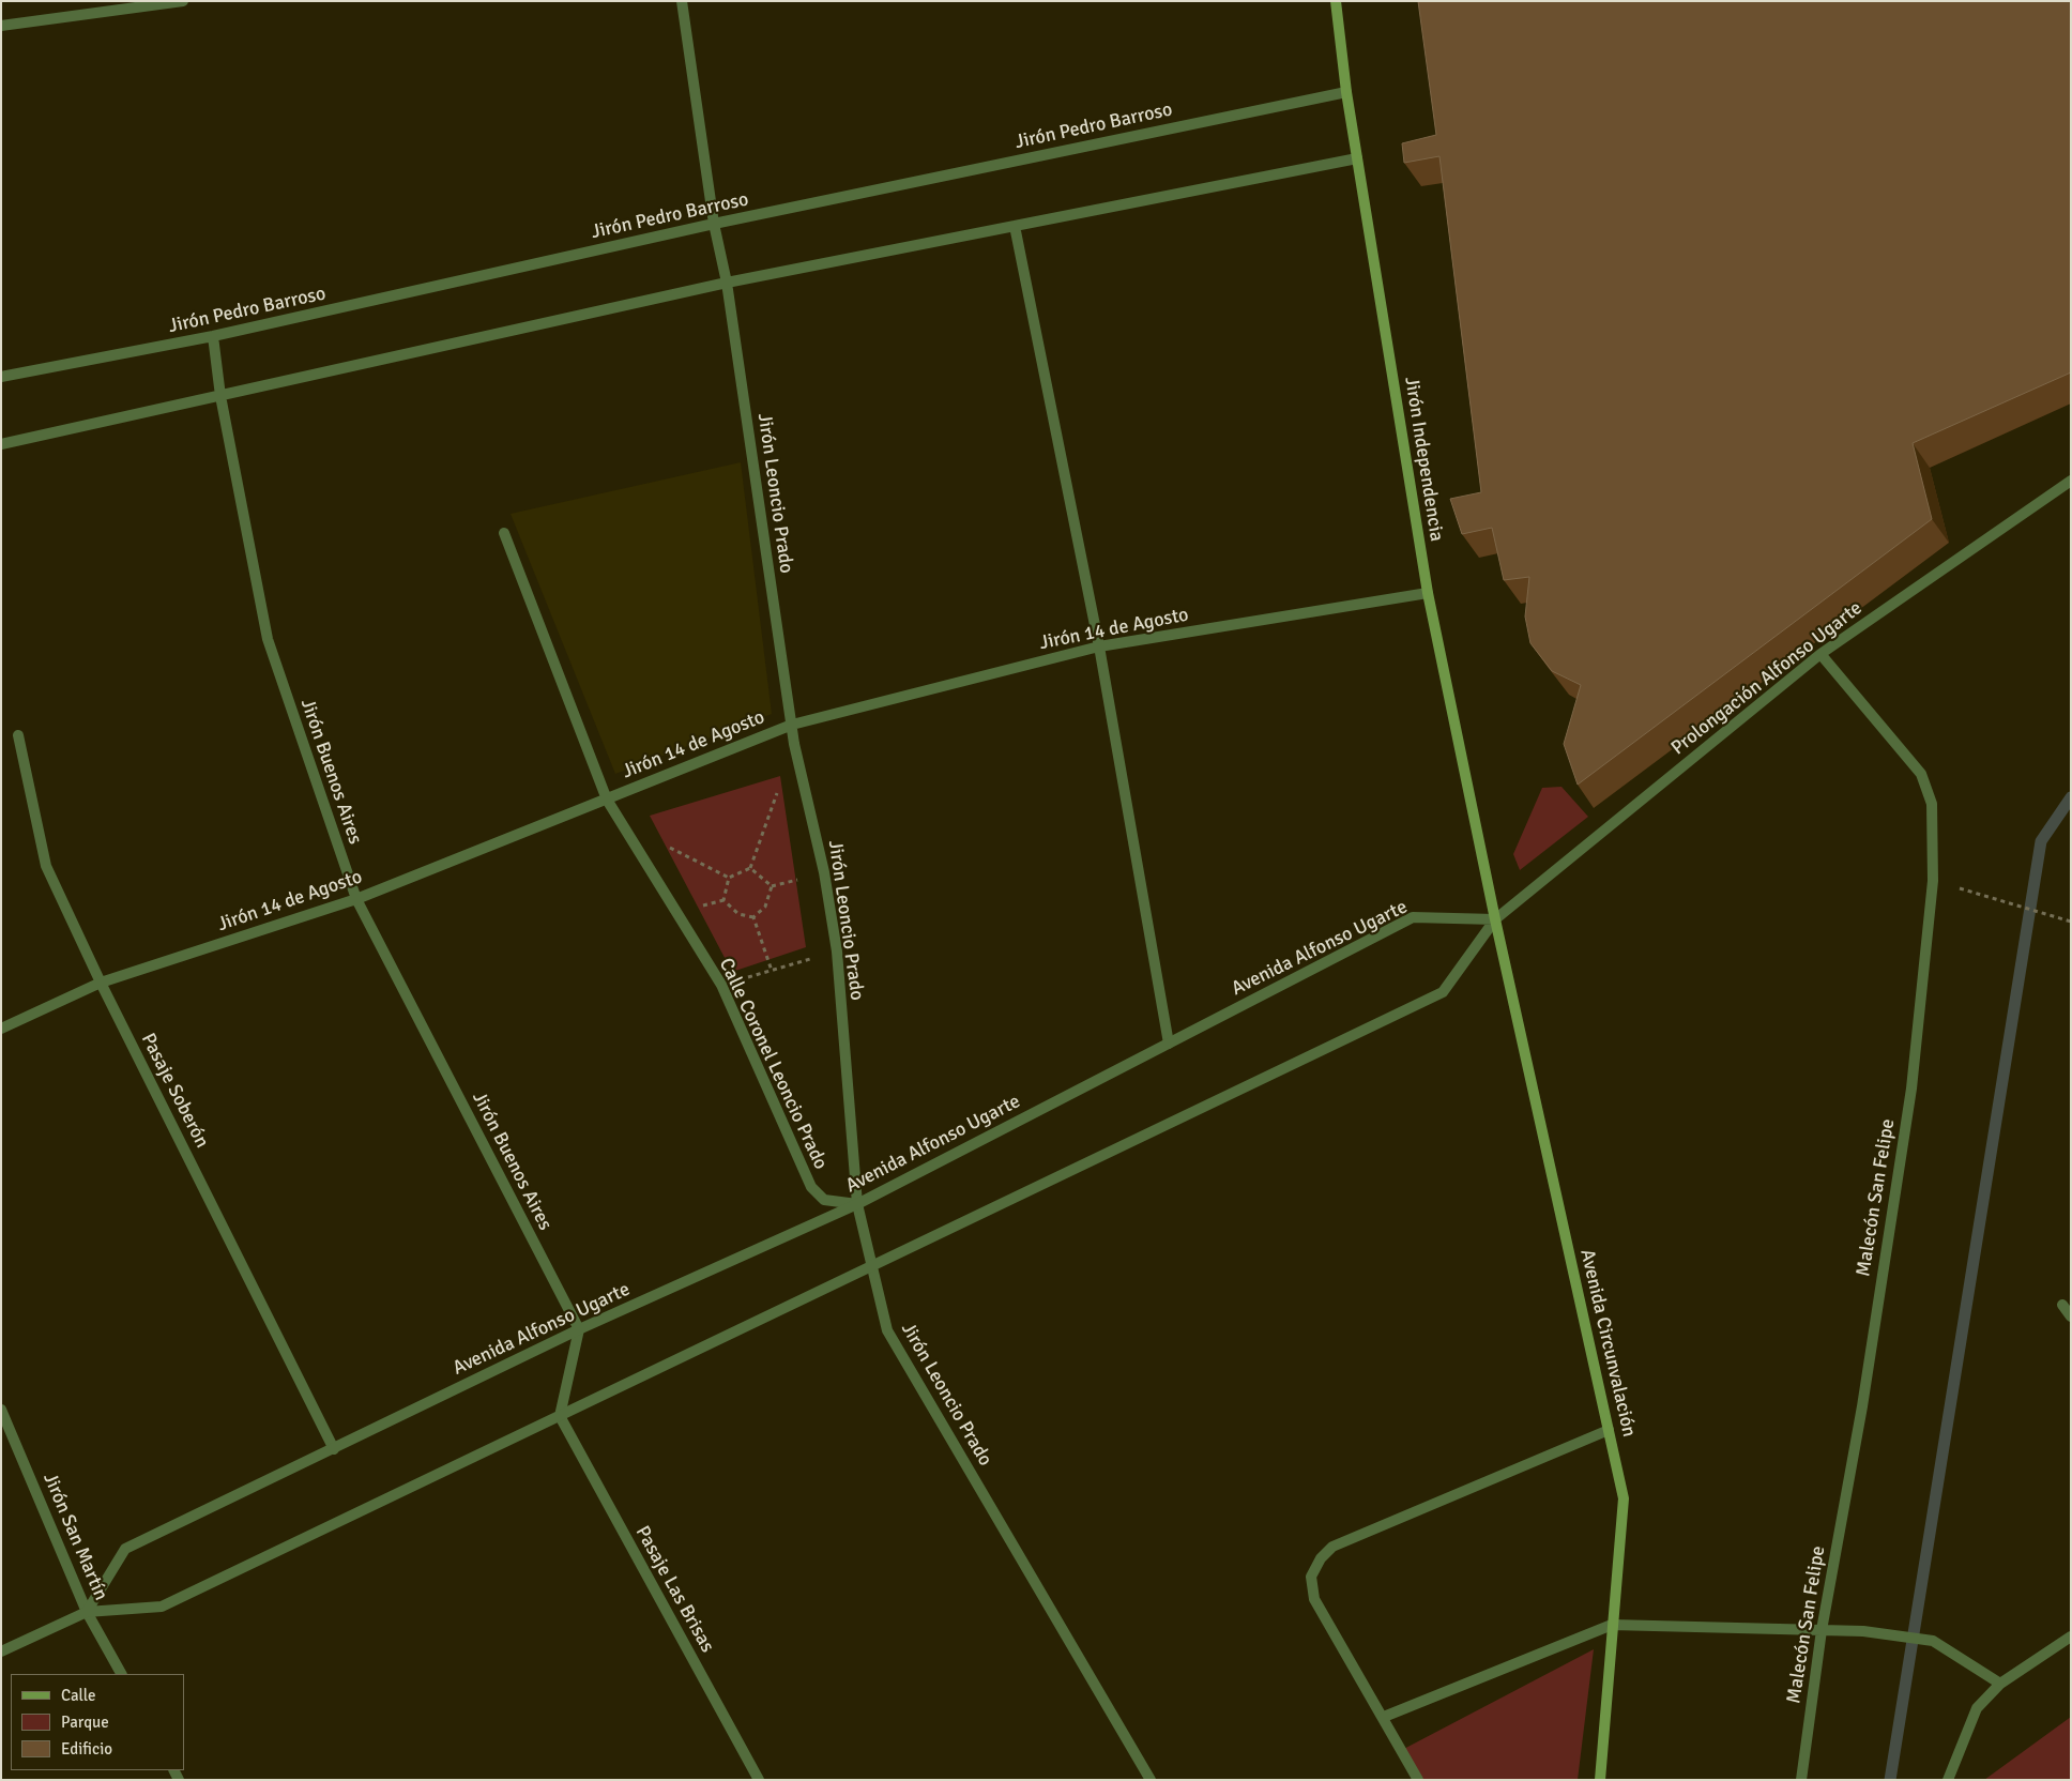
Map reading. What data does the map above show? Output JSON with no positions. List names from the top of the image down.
{
  "streets": {
    "main road": ["Jirón Independencia", "Avenida Circunvalación"],
    "street": [
      "Jirón Pedro Barroso",
      "Jirón Leoncio Prado",
      "Jirón 14 de Agosto",
      "Prolongación Alfonso Ugarte",
      "Jirón Buenos Aires",
      "Avenida Alfonso Ugarte",
      "Calle Coronel Leoncio Prado",
      "Pasaje Soberón",
      "Malecón San Felipe",
      "Jirón San Martín",
      "Pasaje Las Brisas"
    ]
  },
  "crossings": [
    ["Jirón Pedro Barroso", "Jirón Independencia"],
    ["Jirón Pedro Barroso", "Jirón Leoncio Prado"],
    ["Jirón Pedro Barroso", "Jirón Buenos Aires"],
    ["Jirón Independencia", "Jirón 14 de Agosto"],
    ["Jirón Independencia", "Prolongación Alfonso Ugarte"],
    ["Jirón Independencia", "Avenida Alfonso Ugarte"],
    ["Jirón Independencia", "Avenida Circunvalación"],
    ["Jirón Leoncio Prado", "Jirón 14 de Agosto"],
    ["Jirón Leoncio Prado", "Avenida Alfonso Ugarte"],
    ["Jirón Leoncio Prado", "Calle Coronel Leoncio Prado"],
    ["Jirón 14 de Agosto", "Jirón Buenos Aires"],
    ["Jirón 14 de Agosto", "Calle Coronel Leoncio Prado"],
    ["Jirón 14 de Agosto", "Pasaje Soberón"],
    ["Prolongación Alfonso Ugarte", "Avenida Alfonso Ugarte"],
    ["Prolongación Alfonso Ugarte", "Malecón San Felipe"],
    ["Prolongación Alfonso Ugarte", "Avenida Circunvalación"],
    ["Jirón Buenos Aires", "Avenida Alfonso Ugarte"],
    ["Avenida Alfonso Ugarte", "Calle Coronel Leoncio Prado"],
    ["Avenida Alfonso Ugarte", "Pasaje Soberón"],
    ["Avenida Alfonso Ugarte", "Avenida Circunvalación"],
    ["Avenida Alfonso Ugarte", "Jirón San Martín"]
  ],
  "legend": ["Calle", "Parque", "Edificio"]
}
